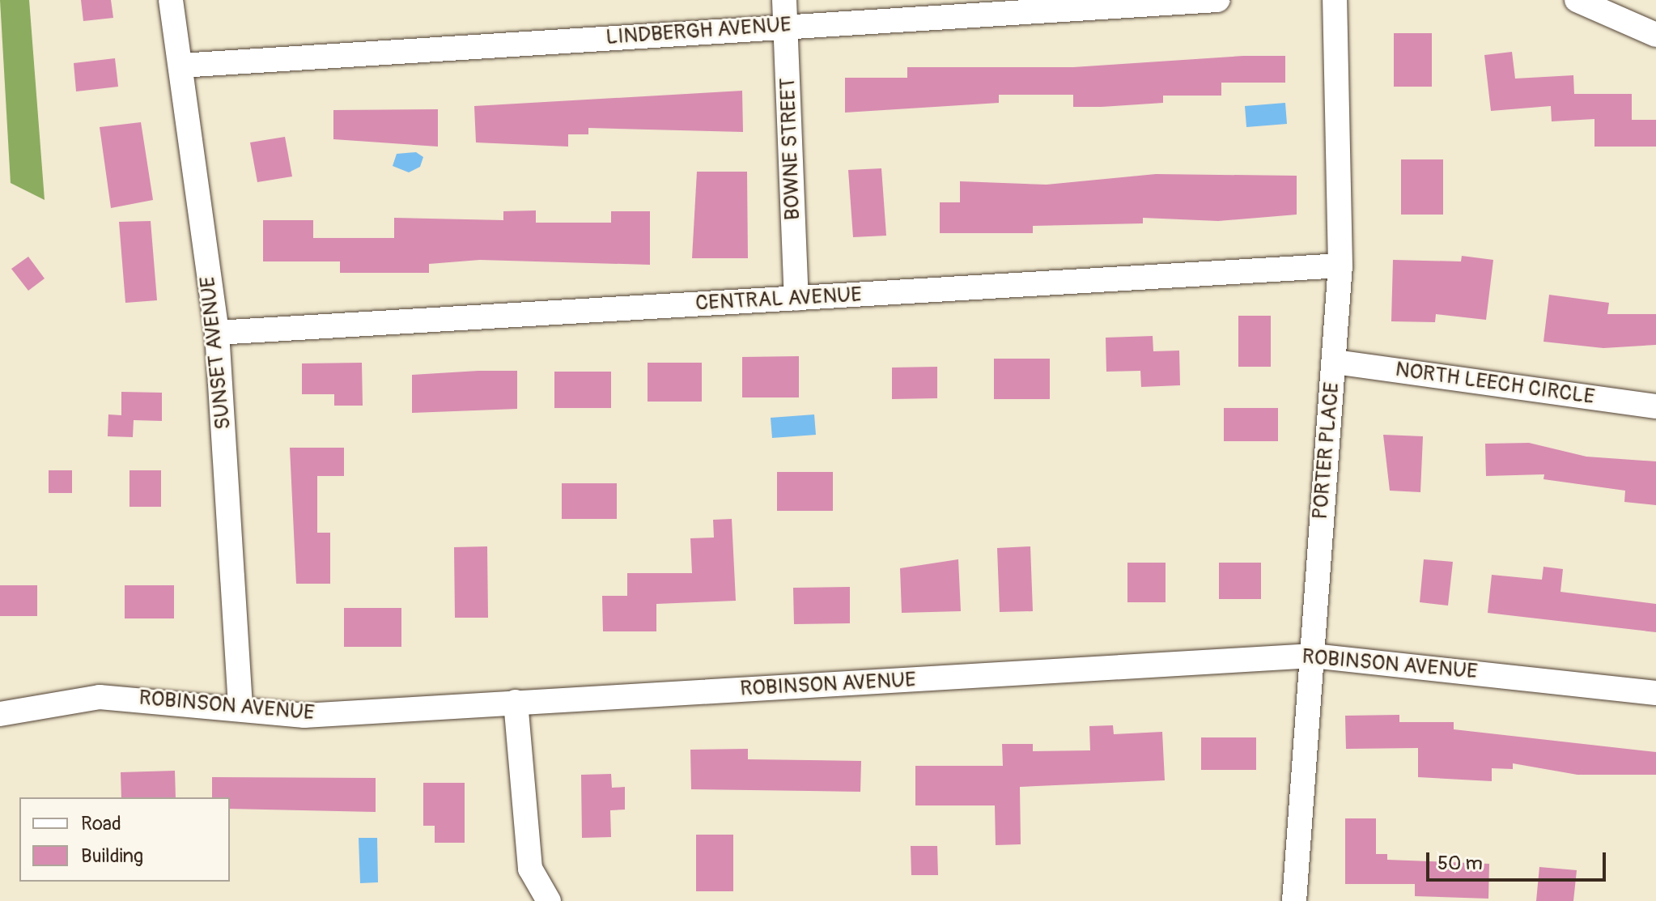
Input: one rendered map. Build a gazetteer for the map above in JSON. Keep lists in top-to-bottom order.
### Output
{
  "streets": {
    "street": [
      "LINDBERGH AVENUE",
      "BOWNE STREET",
      "CENTRAL AVENUE",
      "SUNSET AVENUE",
      "NORTH LEECH CIRCLE",
      "PORTER PLACE",
      "ROBINSON AVENUE"
    ]
  },
  "crossings": [
    ["LINDBERGH AVENUE", "BOWNE STREET"],
    ["LINDBERGH AVENUE", "SUNSET AVENUE"],
    ["BOWNE STREET", "CENTRAL AVENUE"],
    ["CENTRAL AVENUE", "SUNSET AVENUE"],
    ["CENTRAL AVENUE", "PORTER PLACE"],
    ["SUNSET AVENUE", "ROBINSON AVENUE"],
    ["NORTH LEECH CIRCLE", "PORTER PLACE"],
    ["PORTER PLACE", "ROBINSON AVENUE"]
  ],
  "legend": ["Road", "Building"],
  "scale_bar": "50 m"
}
